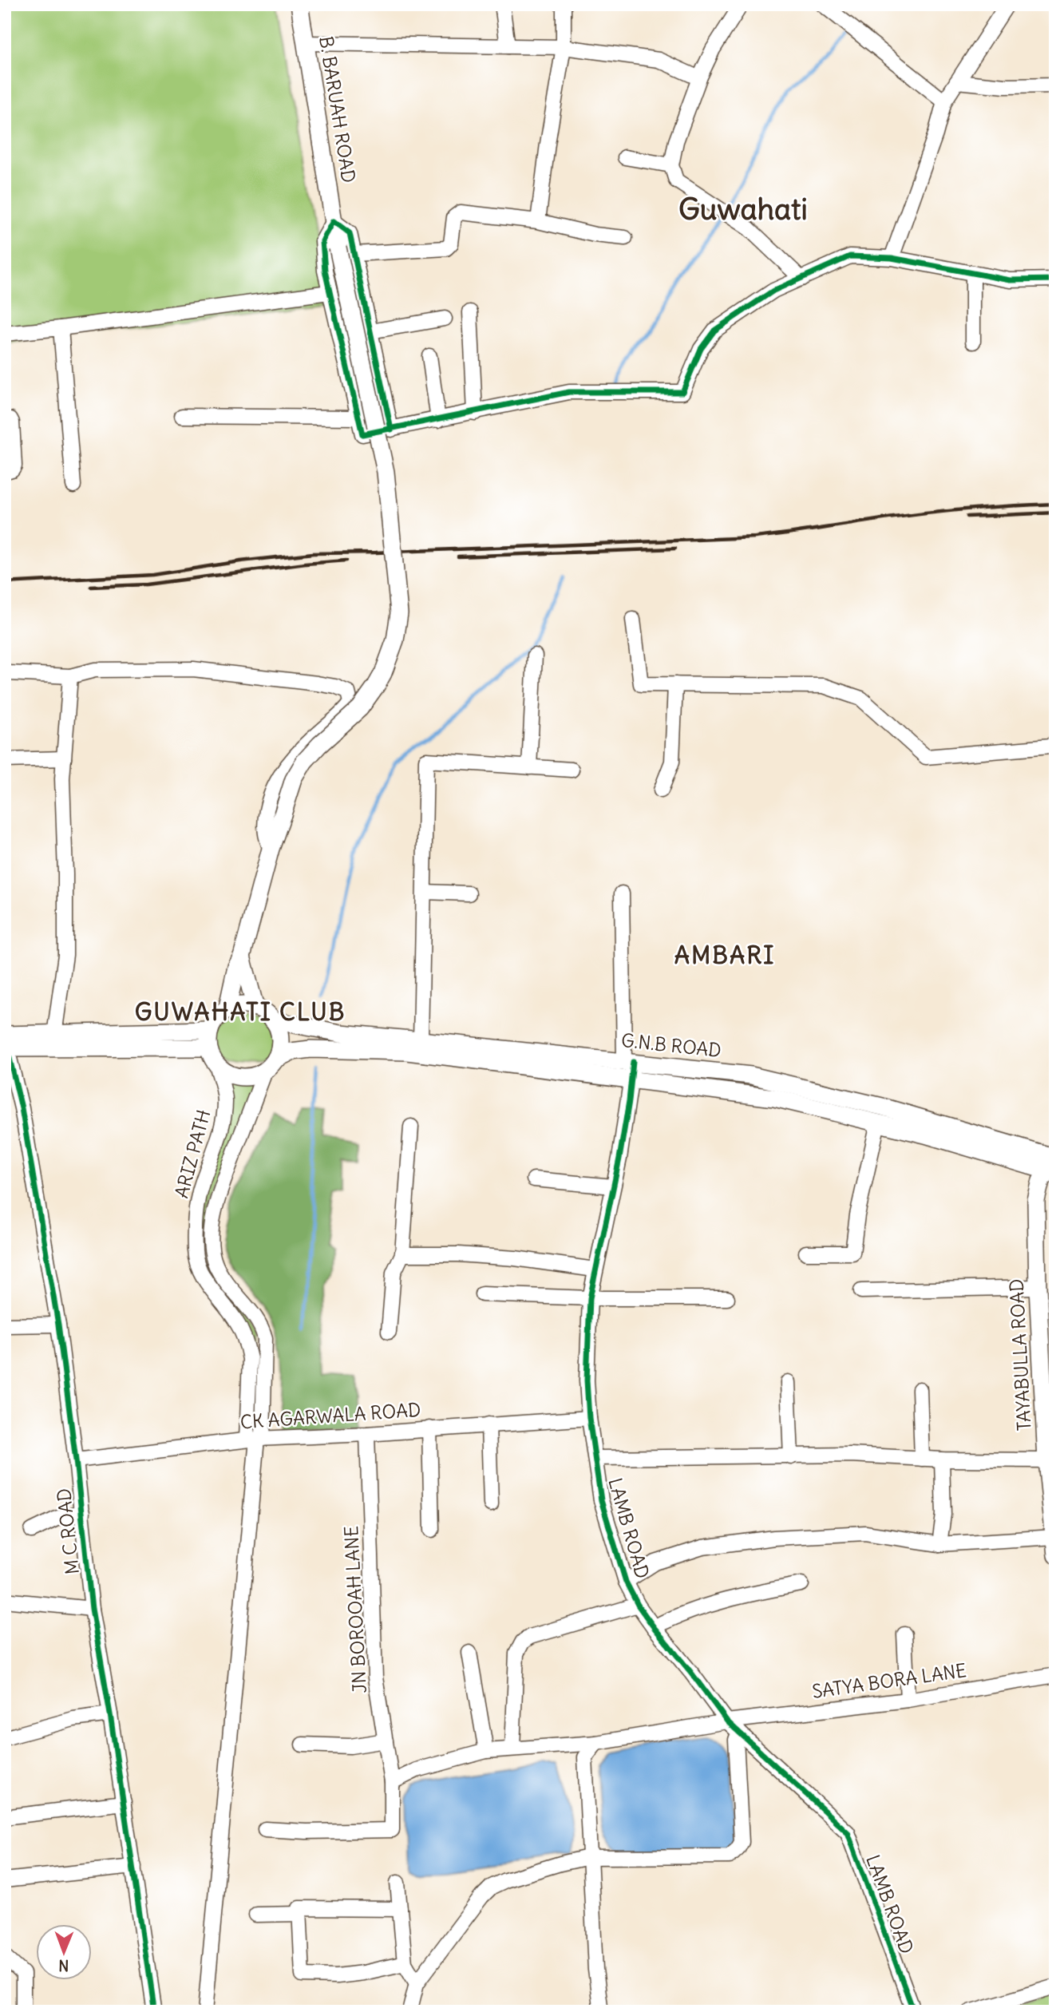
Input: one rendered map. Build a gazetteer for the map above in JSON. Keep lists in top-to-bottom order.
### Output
{
  "streets": {
    "main road": ["B. BARUAH ROAD", "G.N.B ROAD", "TAYABULLA ROAD"],
    "street": [
      "ARIZ PATH",
      "CK AGARWALA ROAD",
      "LAMB ROAD",
      "M C ROAD",
      "JN BOROOAH LANE",
      "SATYA BORA LANE"
    ]
  },
  "crossings": [
    ["G.N.B ROAD", "ARIZ PATH"],
    ["G.N.B ROAD", "TAYABULLA ROAD"],
    ["G.N.B ROAD", "LAMB ROAD"],
    ["ARIZ PATH", "CK AGARWALA ROAD"],
    ["CK AGARWALA ROAD", "LAMB ROAD"],
    ["CK AGARWALA ROAD", "M C ROAD"],
    ["CK AGARWALA ROAD", "JN BOROOAH LANE"],
    ["LAMB ROAD", "SATYA BORA LANE"],
    ["JN BOROOAH LANE", "SATYA BORA LANE"]
  ],
  "districts": ["Guwahati", "AMBARI", "GUWAHATI CLUB"],
  "north": "bottom"
}
